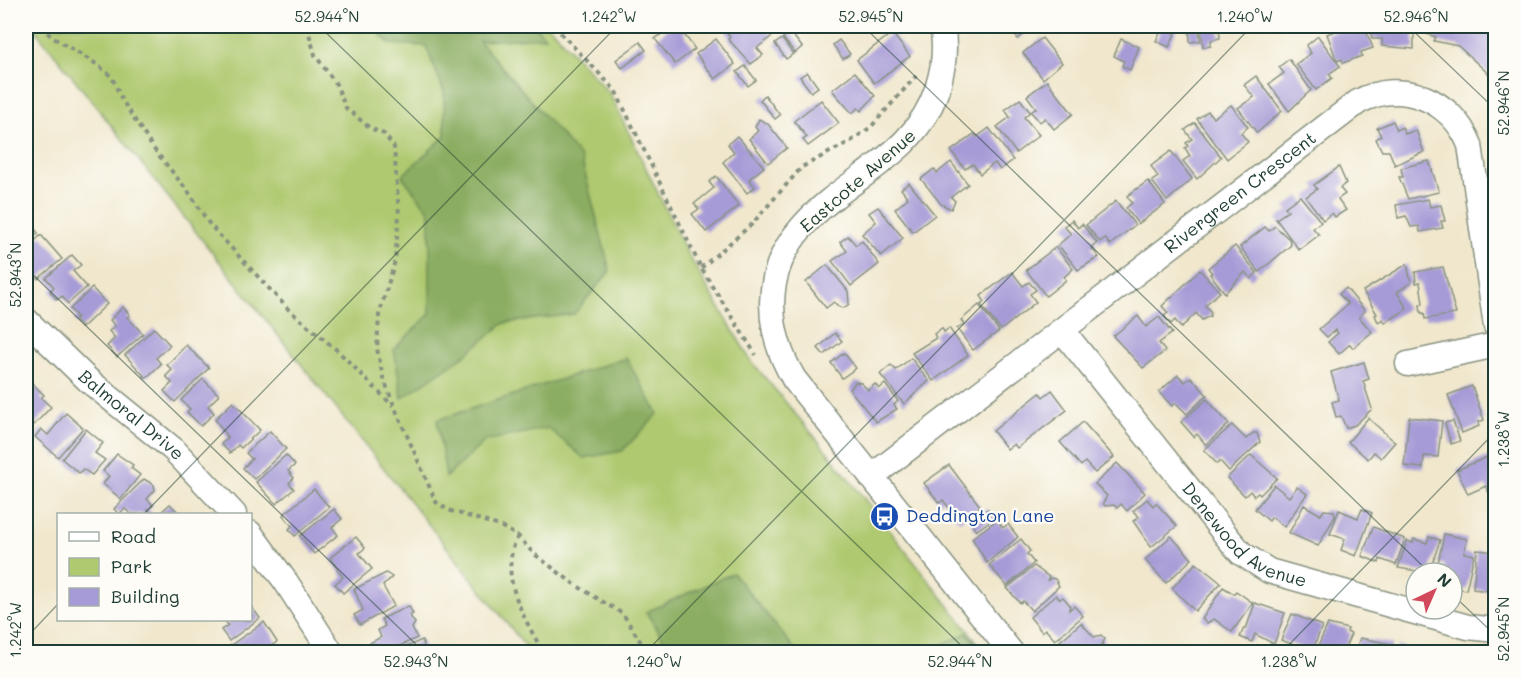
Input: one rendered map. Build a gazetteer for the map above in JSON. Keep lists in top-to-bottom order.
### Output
{
  "streets": {
    "street": [
      "Eastcote Avenue",
      "Rivergreen Crescent",
      "Balmoral Drive",
      "Denewood Avenue"
    ]
  },
  "crossings": [
    ["Eastcote Avenue", "Rivergreen Crescent"],
    ["Rivergreen Crescent", "Denewood Avenue"]
  ],
  "places": {
    "bus stop": ["Deddington Lane"]
  },
  "legend": ["Road", "Park", "Building"],
  "north": "top right",
  "coordinates": [
    "52.944°N",
    "1.242°W",
    "52.945°N",
    "1.240°W",
    "52.946°N",
    "52.943°N",
    "1.238°W"
  ]
}
